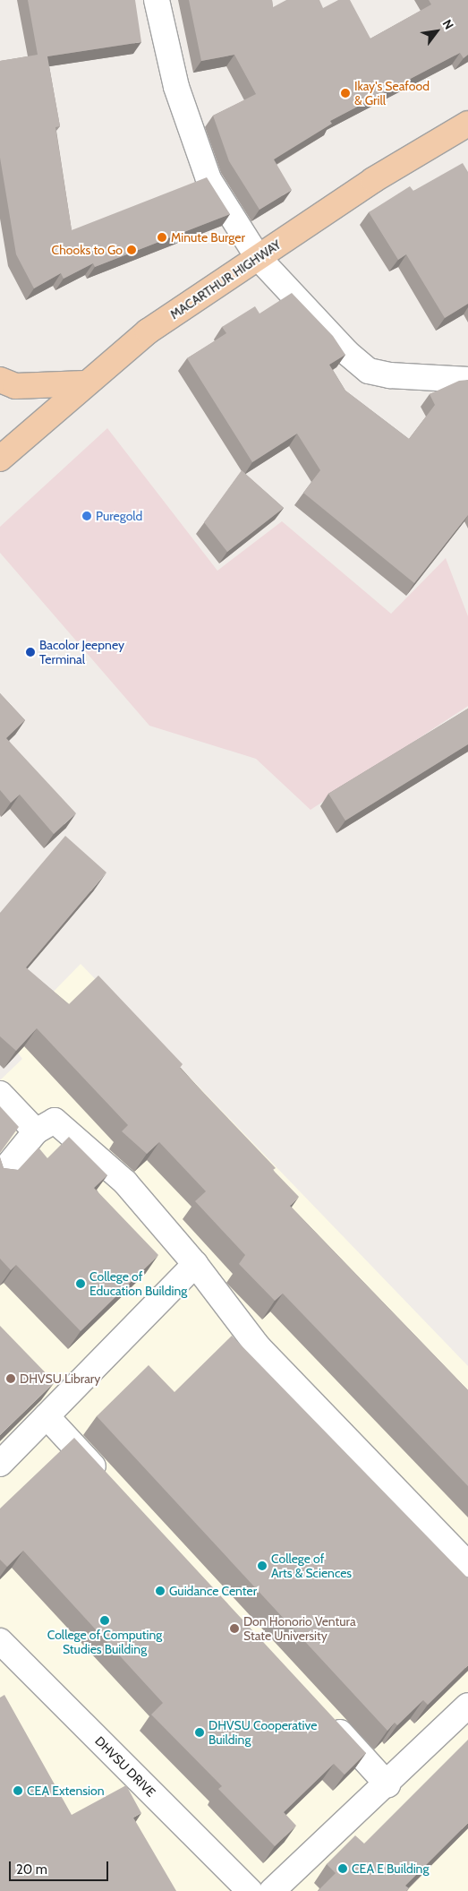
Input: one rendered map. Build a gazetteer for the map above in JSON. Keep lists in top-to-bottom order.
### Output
{
  "streets": {
    "main road": ["MACARTHUR HIGHWAY"],
    "street": ["DHVSU DRIVE"]
  },
  "places": [
    "Ikay's Seafood & Grill",
    "Minute Burger",
    "Chooks to Go",
    "Puregold",
    "Bacolor Jeepney Terminal",
    "College of Education Building",
    "DHVSU Library",
    "College of Arts & Sciences",
    "Guidance Center",
    "College of Computing Studies Building",
    "Don Honorio Ventura State University",
    "DHVSU Cooperative Building",
    "CEA Extension",
    "CEA E Building"
  ],
  "scale_bar": "20 m",
  "north": "top right"
}
